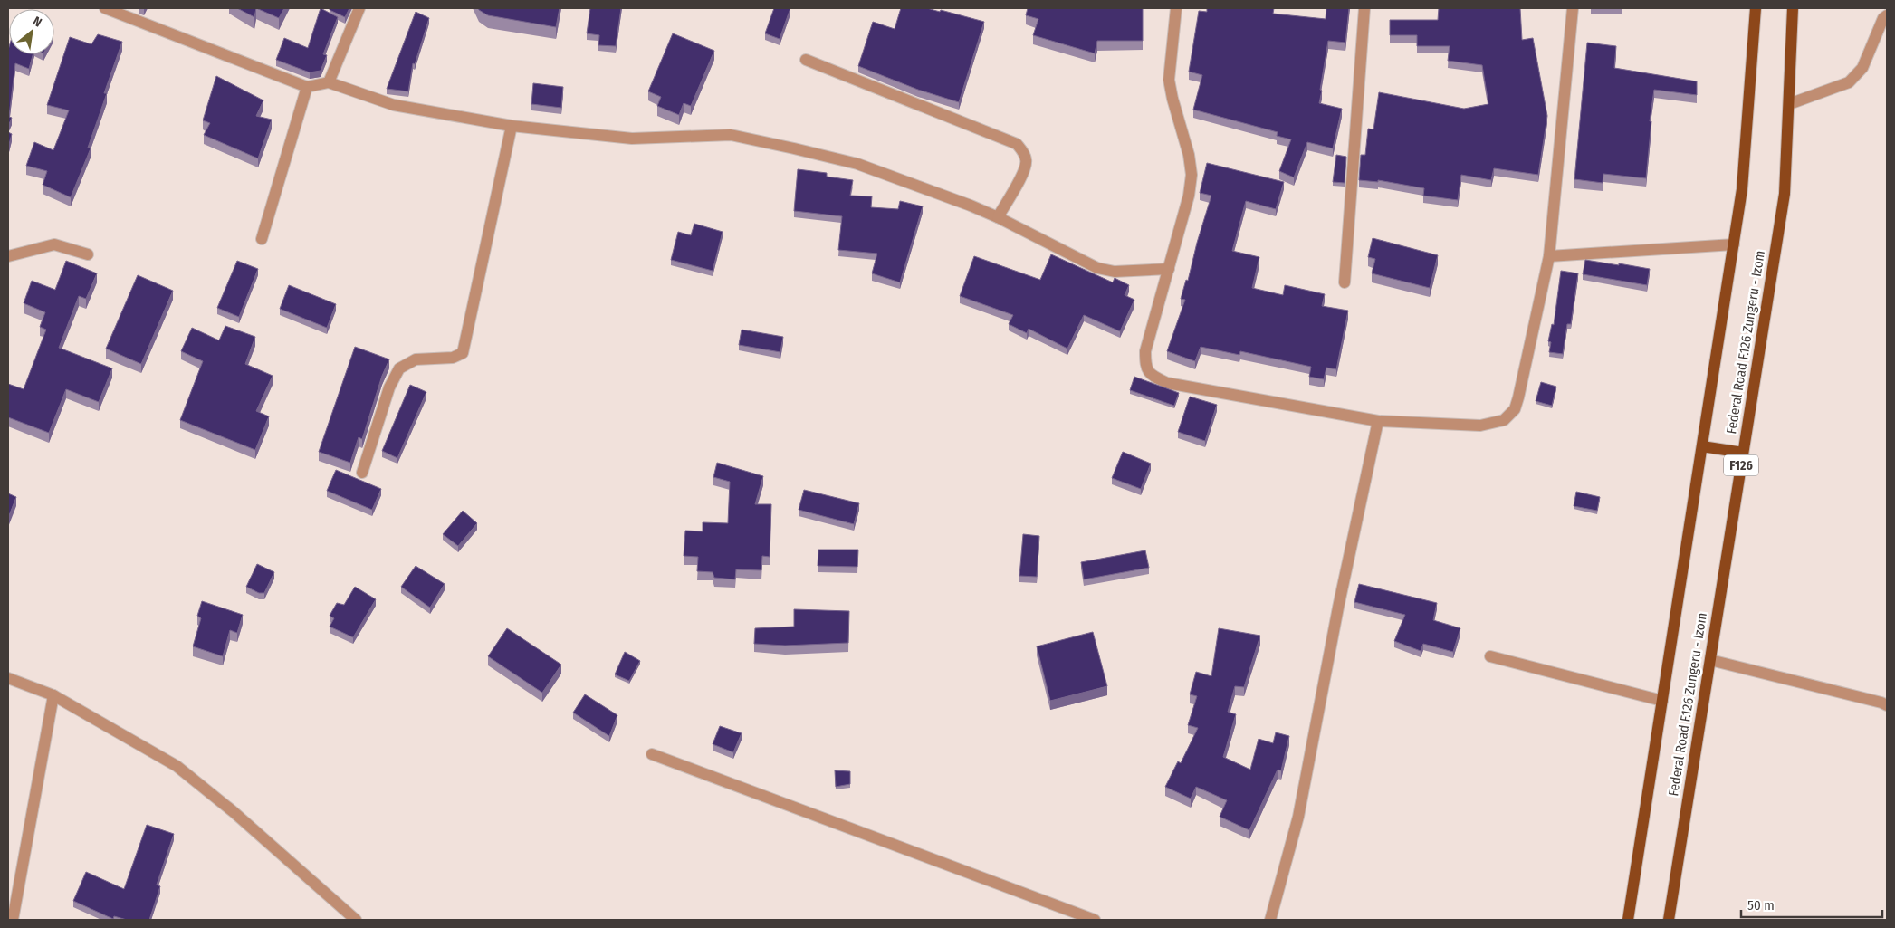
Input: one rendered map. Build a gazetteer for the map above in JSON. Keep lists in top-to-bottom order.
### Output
{
  "streets": {
    "main road": ["Federal Road F.126 Zungeru - Izom", "F126"]
  },
  "scale_bar": "50 m",
  "north": "top right"
}
